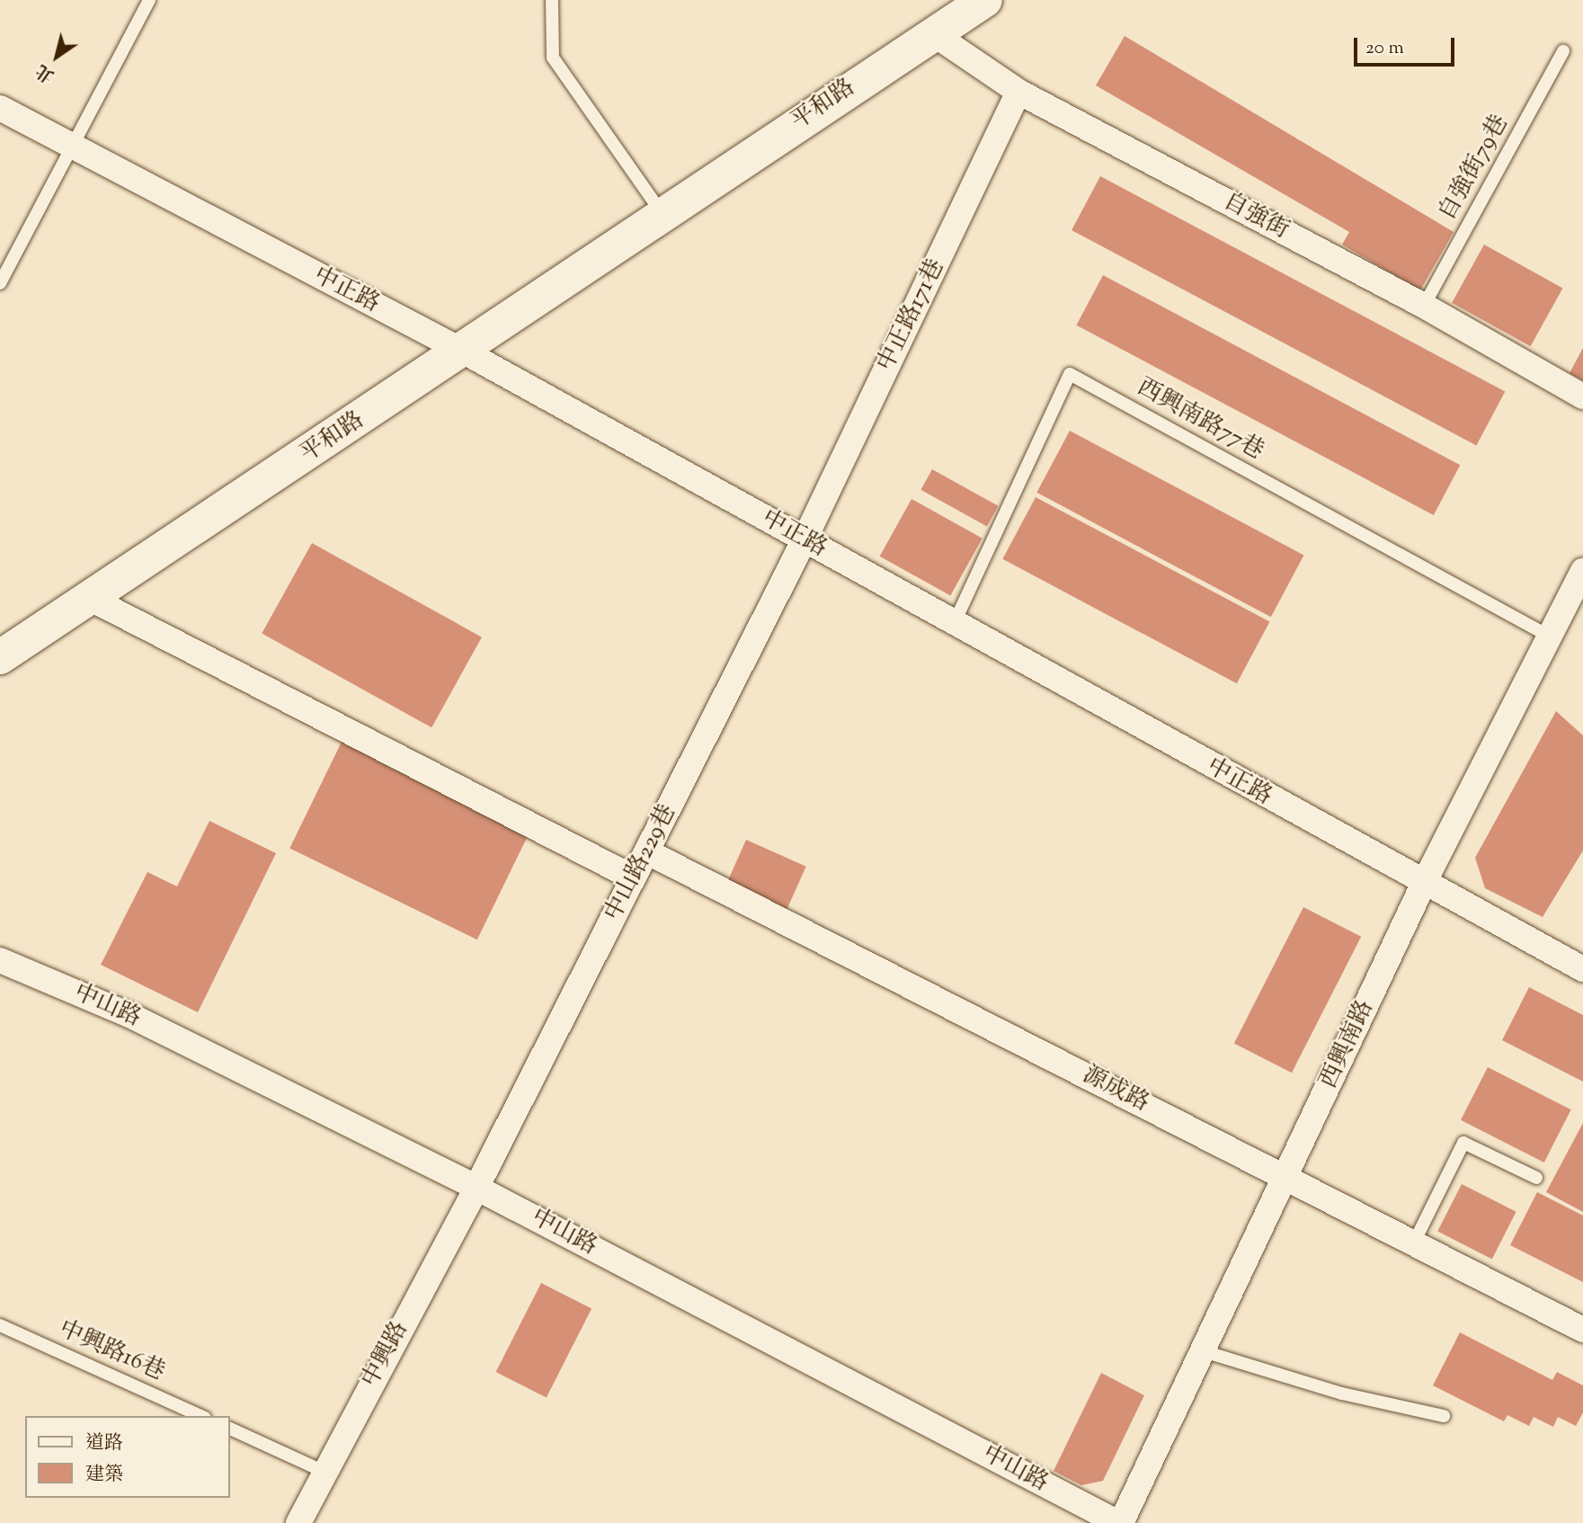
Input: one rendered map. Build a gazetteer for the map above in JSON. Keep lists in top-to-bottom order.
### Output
{
  "streets": {
    "main road": ["平和路"],
    "street": [
      "自強街",
      "中正路",
      "中正路171巷",
      "中山路229巷",
      "中山路",
      "西興南路",
      "源成路",
      "中興路"
    ],
    "lane": ["自強街79巷", "西興南路77巷", "中興路16巷"]
  },
  "crossings": [
    ["平和路", "自強街"],
    ["平和路", "中正路"],
    ["自強街79巷", "自強街"],
    ["自強街", "中正路171巷"],
    ["中正路", "中正路171巷"],
    ["中正路", "西興南路77巷"],
    ["中正路", "中山路229巷"],
    ["中正路", "西興南路"],
    ["中正路171巷", "中山路229巷"],
    ["西興南路77巷", "西興南路"],
    ["中山路229巷", "中山路"],
    ["中山路229巷", "源成路"],
    ["中山路229巷", "中興路"],
    ["中山路", "西興南路"],
    ["中山路", "中興路"],
    ["西興南路", "源成路"]
  ],
  "legend": ["道路", "建築"],
  "scale_bar": "20 m",
  "north": "bottom left"
}
